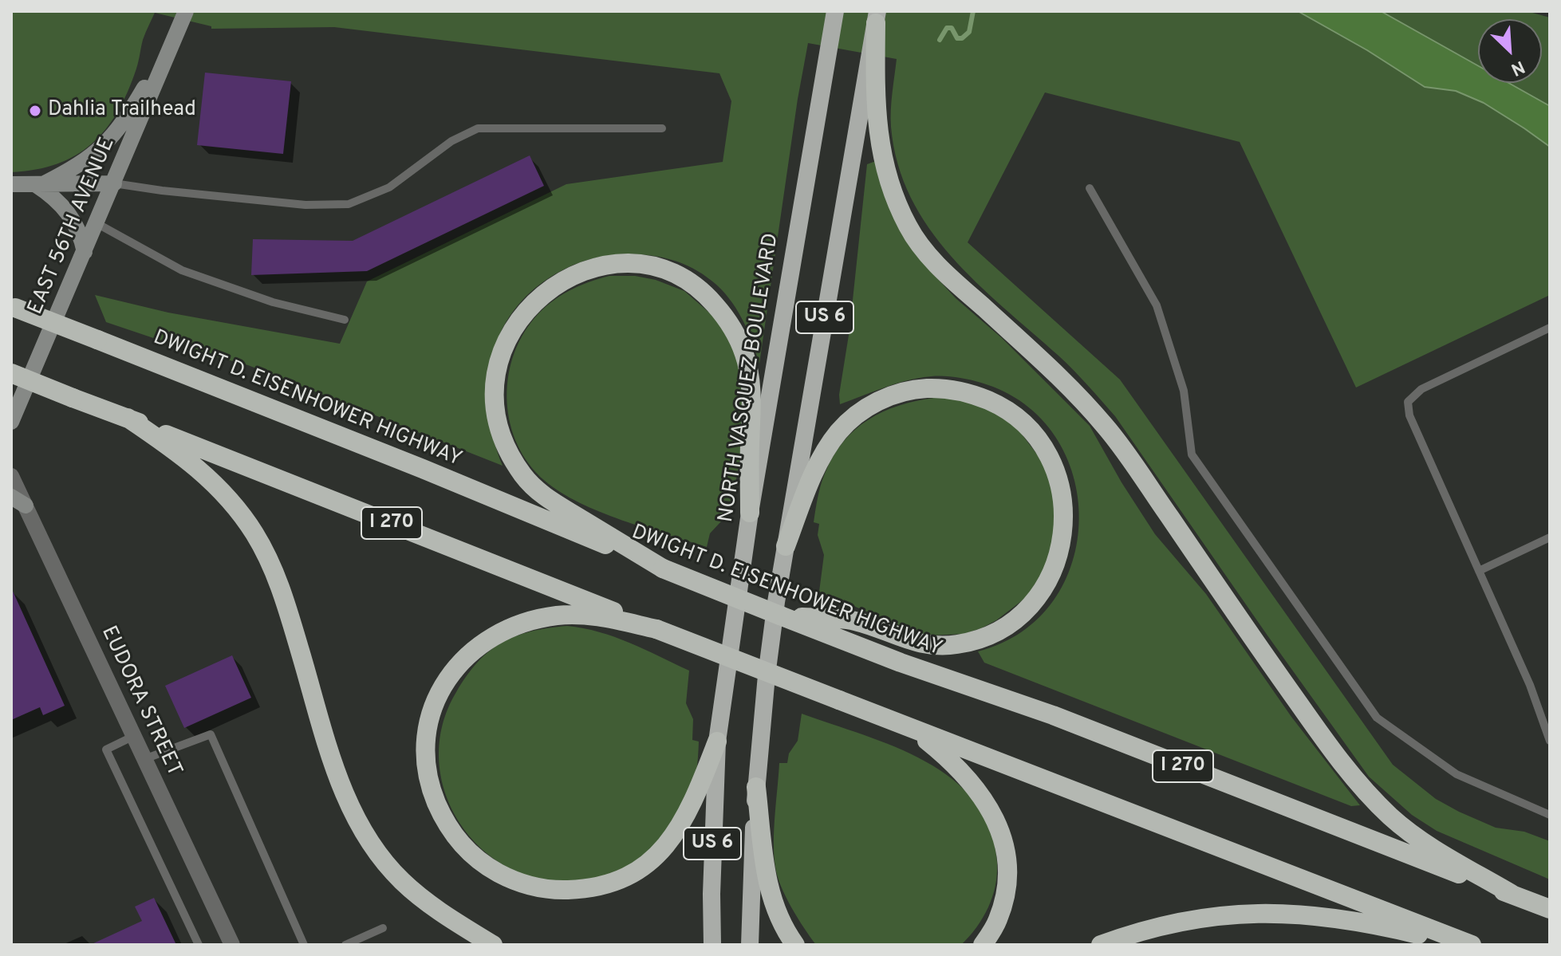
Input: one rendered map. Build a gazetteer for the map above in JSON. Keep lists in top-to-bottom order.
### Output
{
  "streets": {
    "highway": [
      "US 6",
      "NORTH VASQUEZ BOULEVARD",
      "DWIGHT D. EISENHOWER HIGHWAY",
      "I 270"
    ],
    "main road": ["EAST 56TH AVENUE"],
    "street": ["EUDORA STREET"]
  },
  "places": ["Dahlia Trailhead"],
  "north": "bottom right"
}
